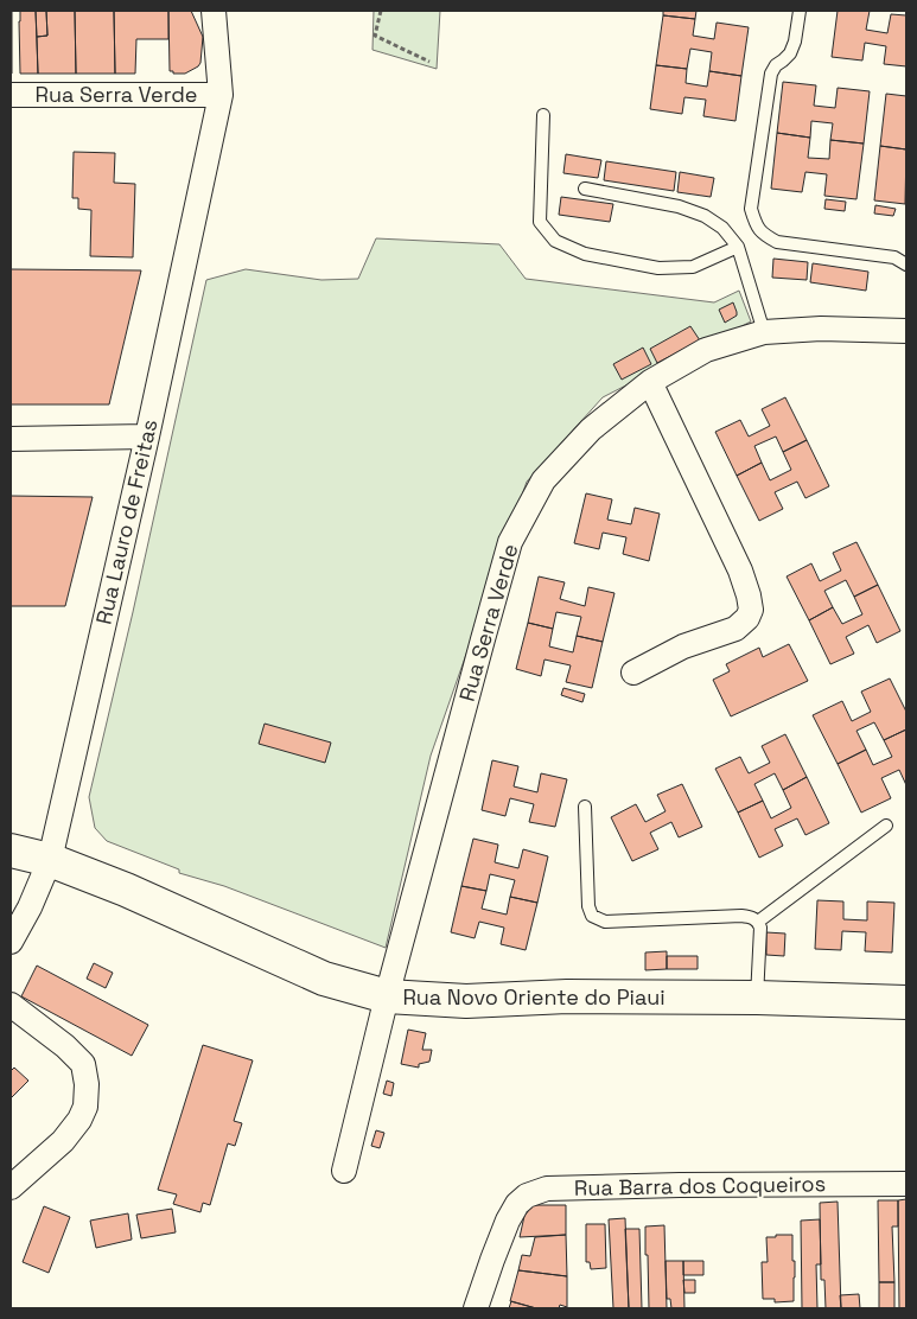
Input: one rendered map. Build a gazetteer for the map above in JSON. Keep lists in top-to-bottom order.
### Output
{
  "streets": {
    "street": [
      "Rua Serra Verde",
      "Rua Lauro de Freitas",
      "Rua Novo Oriente do Piaui",
      "Rua Barra dos Coqueiros"
    ]
  },
  "crossings": [
    ["Rua Serra Verde", "Rua Lauro de Freitas"],
    ["Rua Serra Verde", "Rua Novo Oriente do Piaui"],
    ["Rua Lauro de Freitas", "Rua Novo Oriente do Piaui"]
  ]
}
